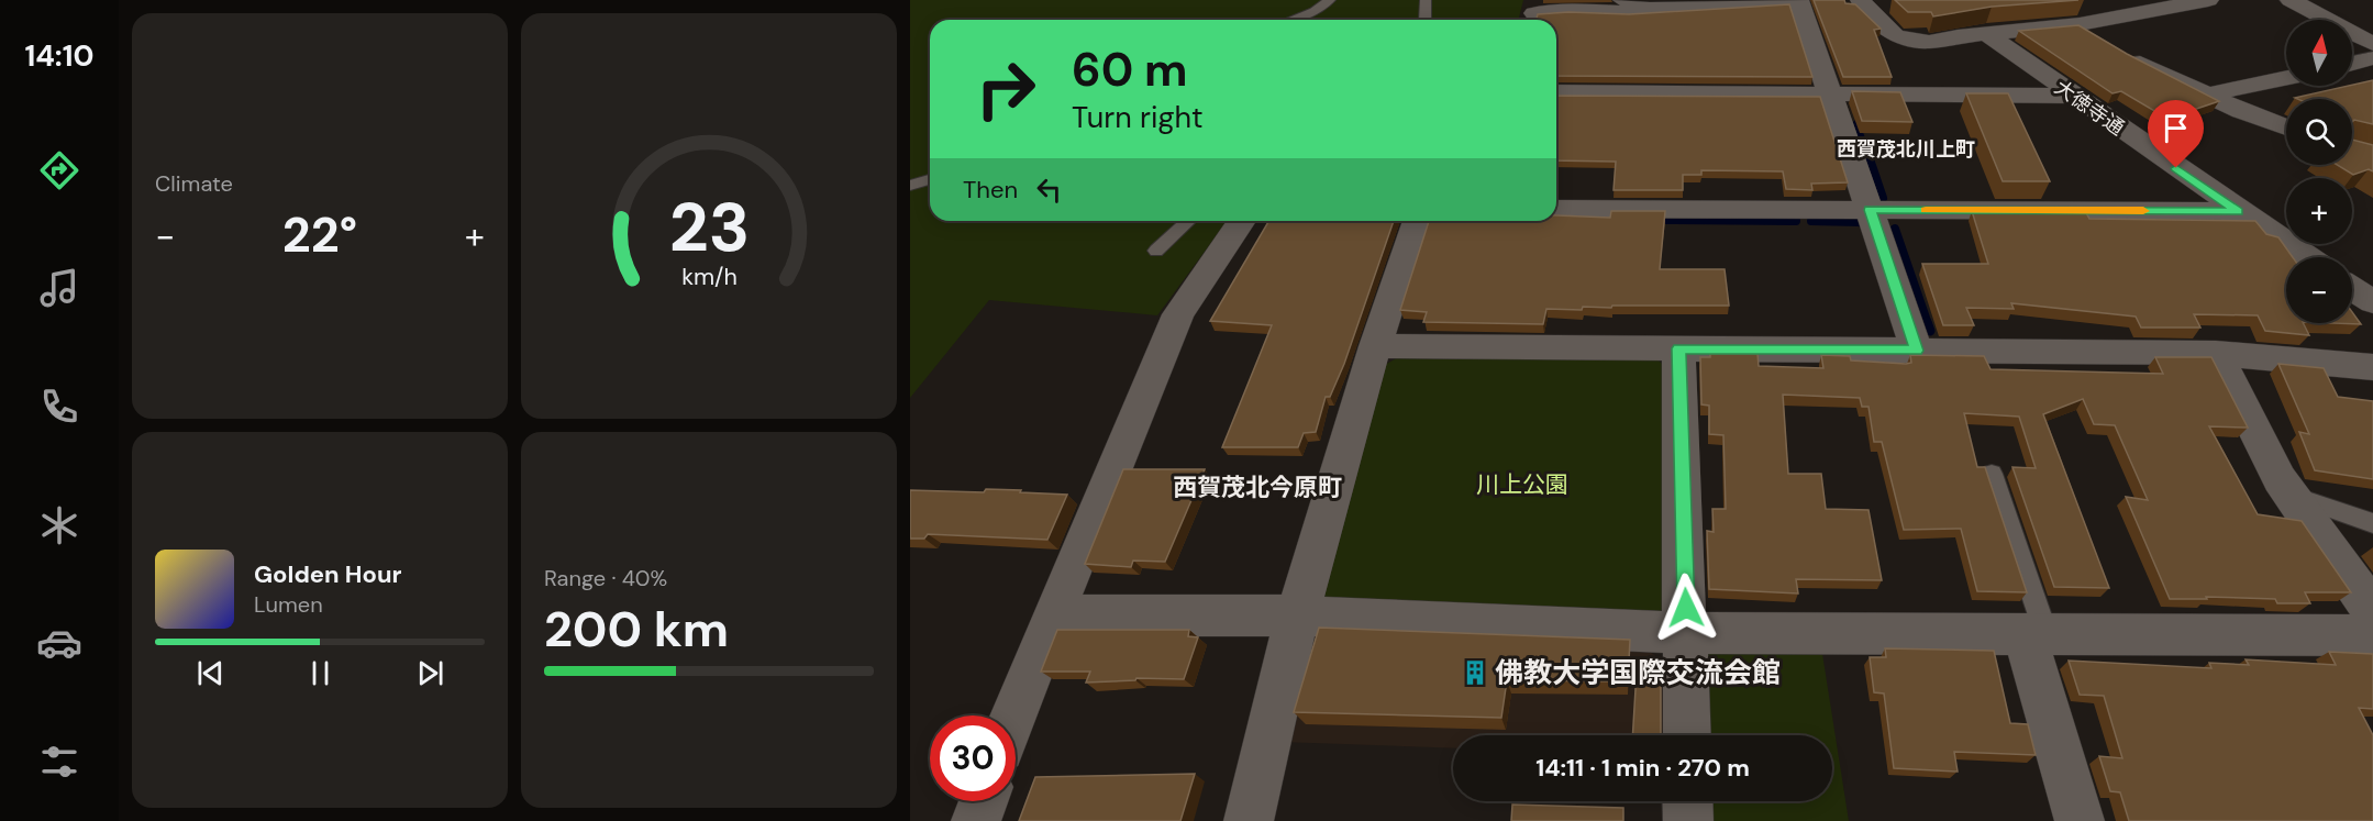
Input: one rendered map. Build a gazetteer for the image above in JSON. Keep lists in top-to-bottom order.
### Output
{
  "streets": {
    "street": ["大徳寺通"]
  },
  "districts": ["西賀茂北川上町", "西賀茂北今原町"],
  "parks": ["川上公園"],
  "places": {
    "building": ["佛教大学国際交流会館"]
  },
  "north": "top",
  "page": {
    "tabs": "14:10",
    "tile": [
      "Climate",
      ["Range · 40%", "200 km"]
    ],
    "map_buttons": ["+", "−"],
    "turn": ["60 m", "Turn right"],
    "then": "Then",
    "heat": ["−", "22°", "+"],
    "song": ["Golden Hour", "Lumen"],
    "limit": "30",
    "trip": "14:11 · 1 min · 270 m",
    "gauge": ["23", "km/h"]
  }
}
